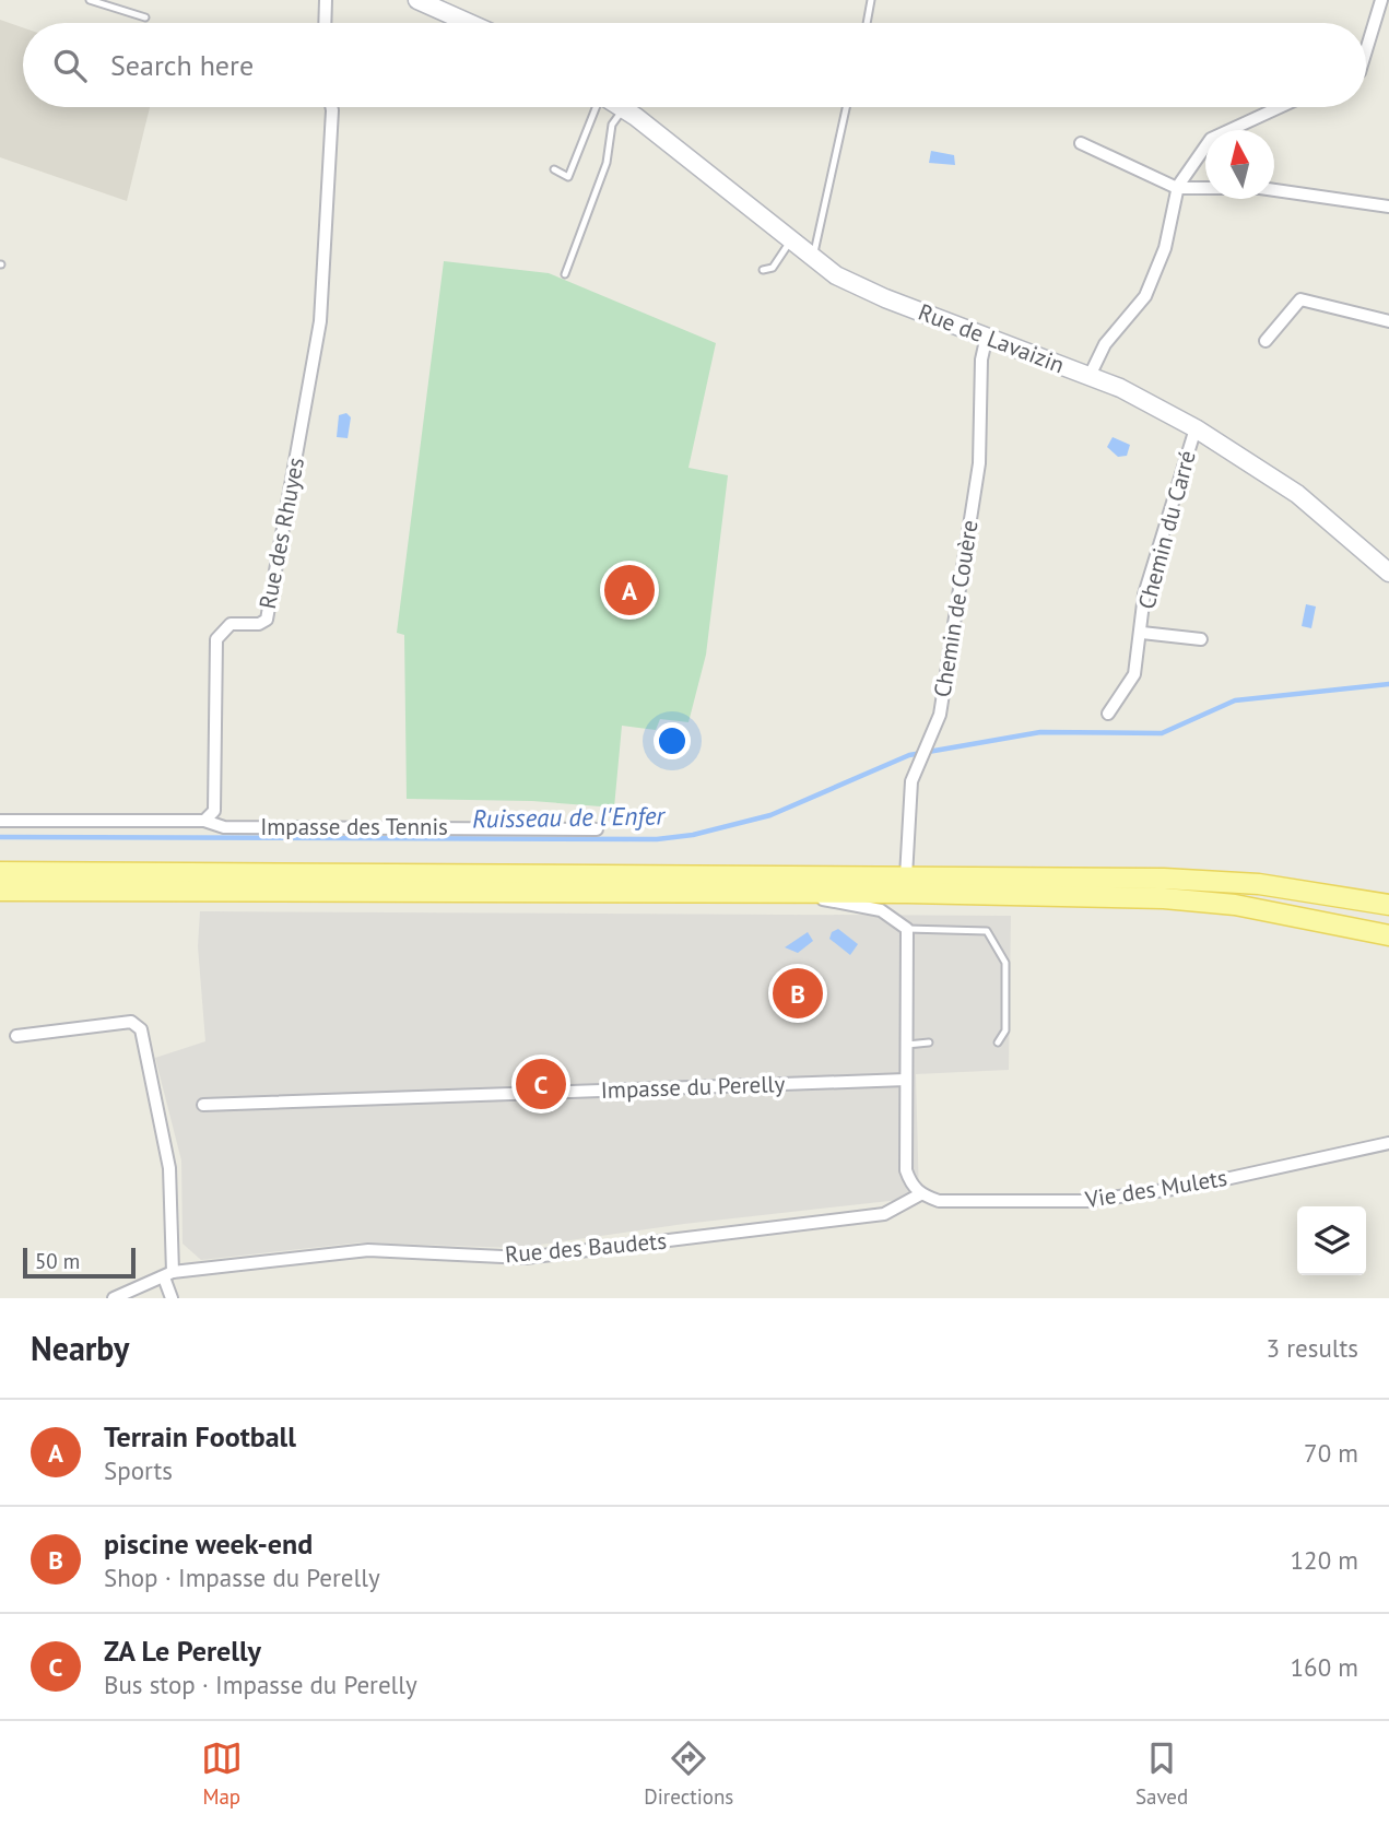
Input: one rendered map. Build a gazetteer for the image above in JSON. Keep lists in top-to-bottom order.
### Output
{
  "streets": {
    "main road": ["Rue de Lavaizin"],
    "street": [
      "Chemin du Carré",
      "Rue des Rhuyes",
      "Chemin de Couère",
      "Impasse des Tennis",
      "Impasse du Perelly",
      "Vie des Mulets",
      "Rue des Baudets"
    ]
  },
  "crossings": [
    ["Rue de Lavaizin", "Chemin du Carré"],
    ["Rue de Lavaizin", "Chemin de Couère"],
    ["Rue des Rhuyes", "Impasse des Tennis"],
    ["Vie des Mulets", "Rue des Baudets"]
  ],
  "water": ["Ruisseau de l'Enfer"],
  "scale_bar": "50 m",
  "north": "top",
  "page": {
    "search": "Search here",
    "pins": ["A", "B", "C"],
    "scale": "50 m",
    "heading": ["Nearby", "3 results"],
    "list": [
      {
        "mark": "A",
        "name": "Terrain Football",
        "note": "Sports",
        "value": "70 m"
      },
      {
        "mark": "B",
        "name": "piscine week-end",
        "note": "Shop · Impasse du Perelly",
        "value": "120 m"
      },
      {
        "mark": "C",
        "name": "ZA Le Perelly",
        "note": "Bus stop · Impasse du Perelly",
        "value": "160 m"
      }
    ],
    "nav": ["Map", "Directions", "Saved"]
  }
}
